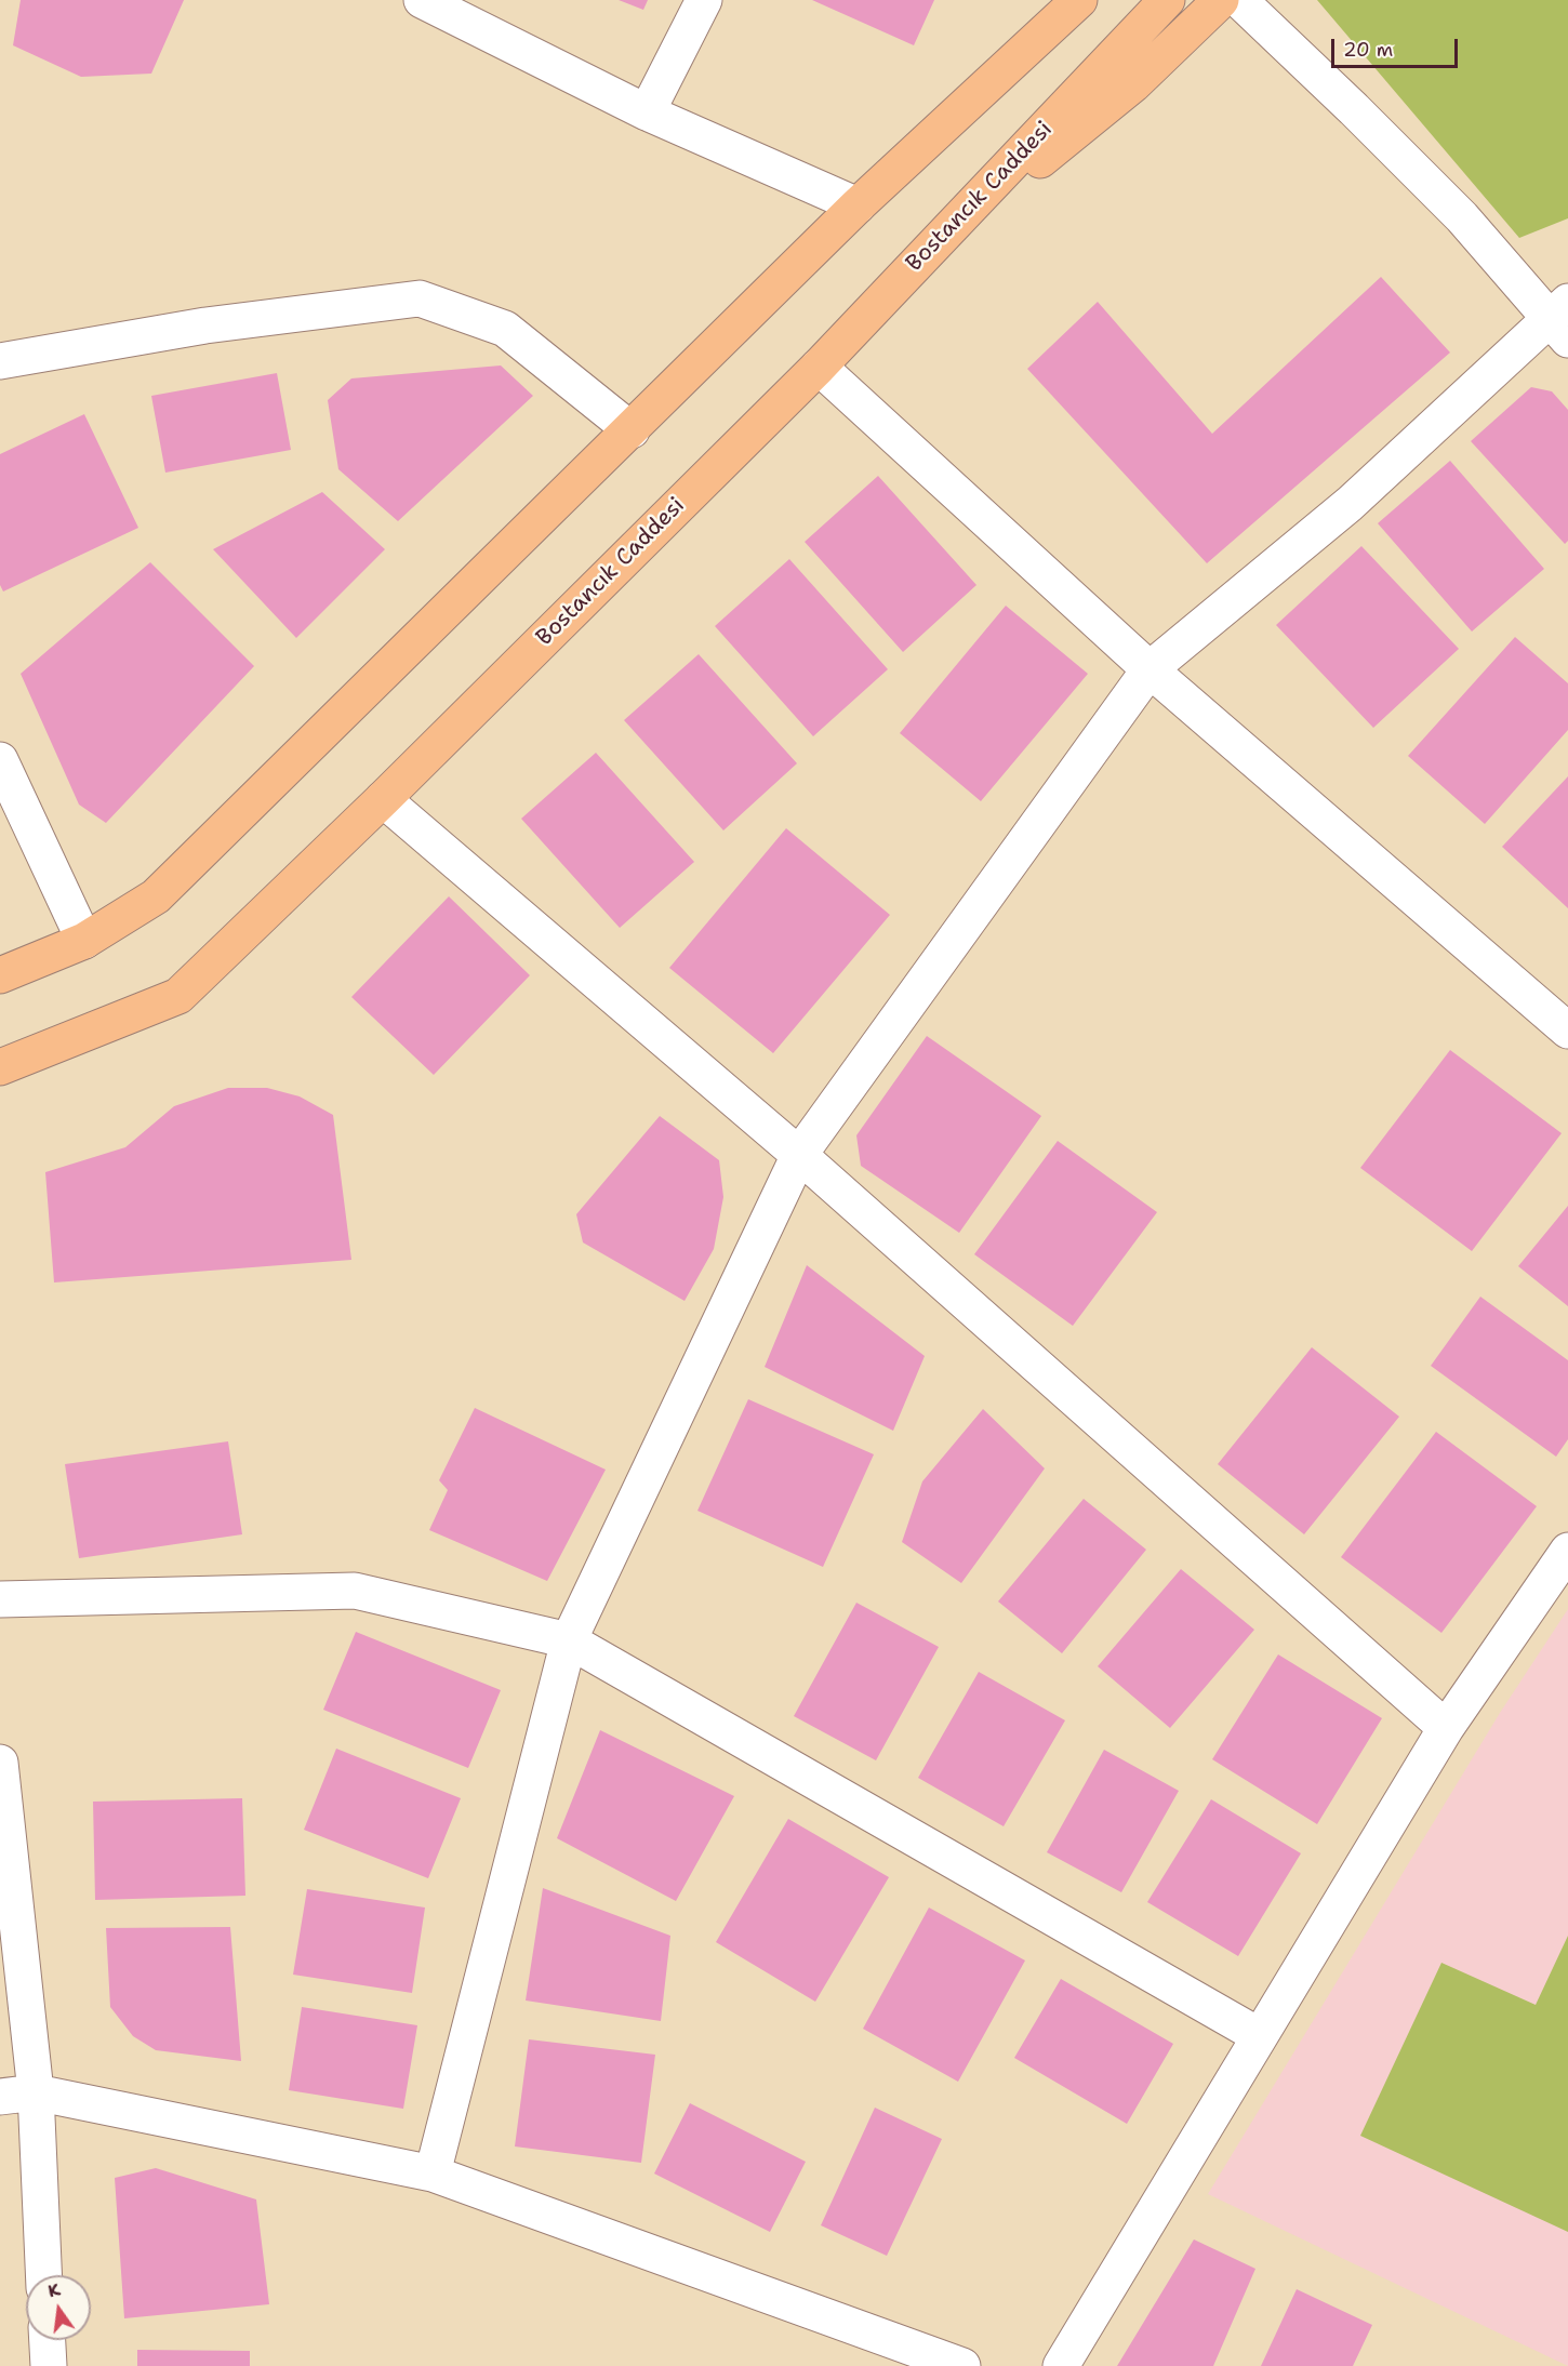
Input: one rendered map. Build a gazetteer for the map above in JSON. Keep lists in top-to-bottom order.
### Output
{
  "streets": {
    "main road": ["Bostancık Caddesi"]
  },
  "scale_bar": "20 m",
  "north": "top"
}
